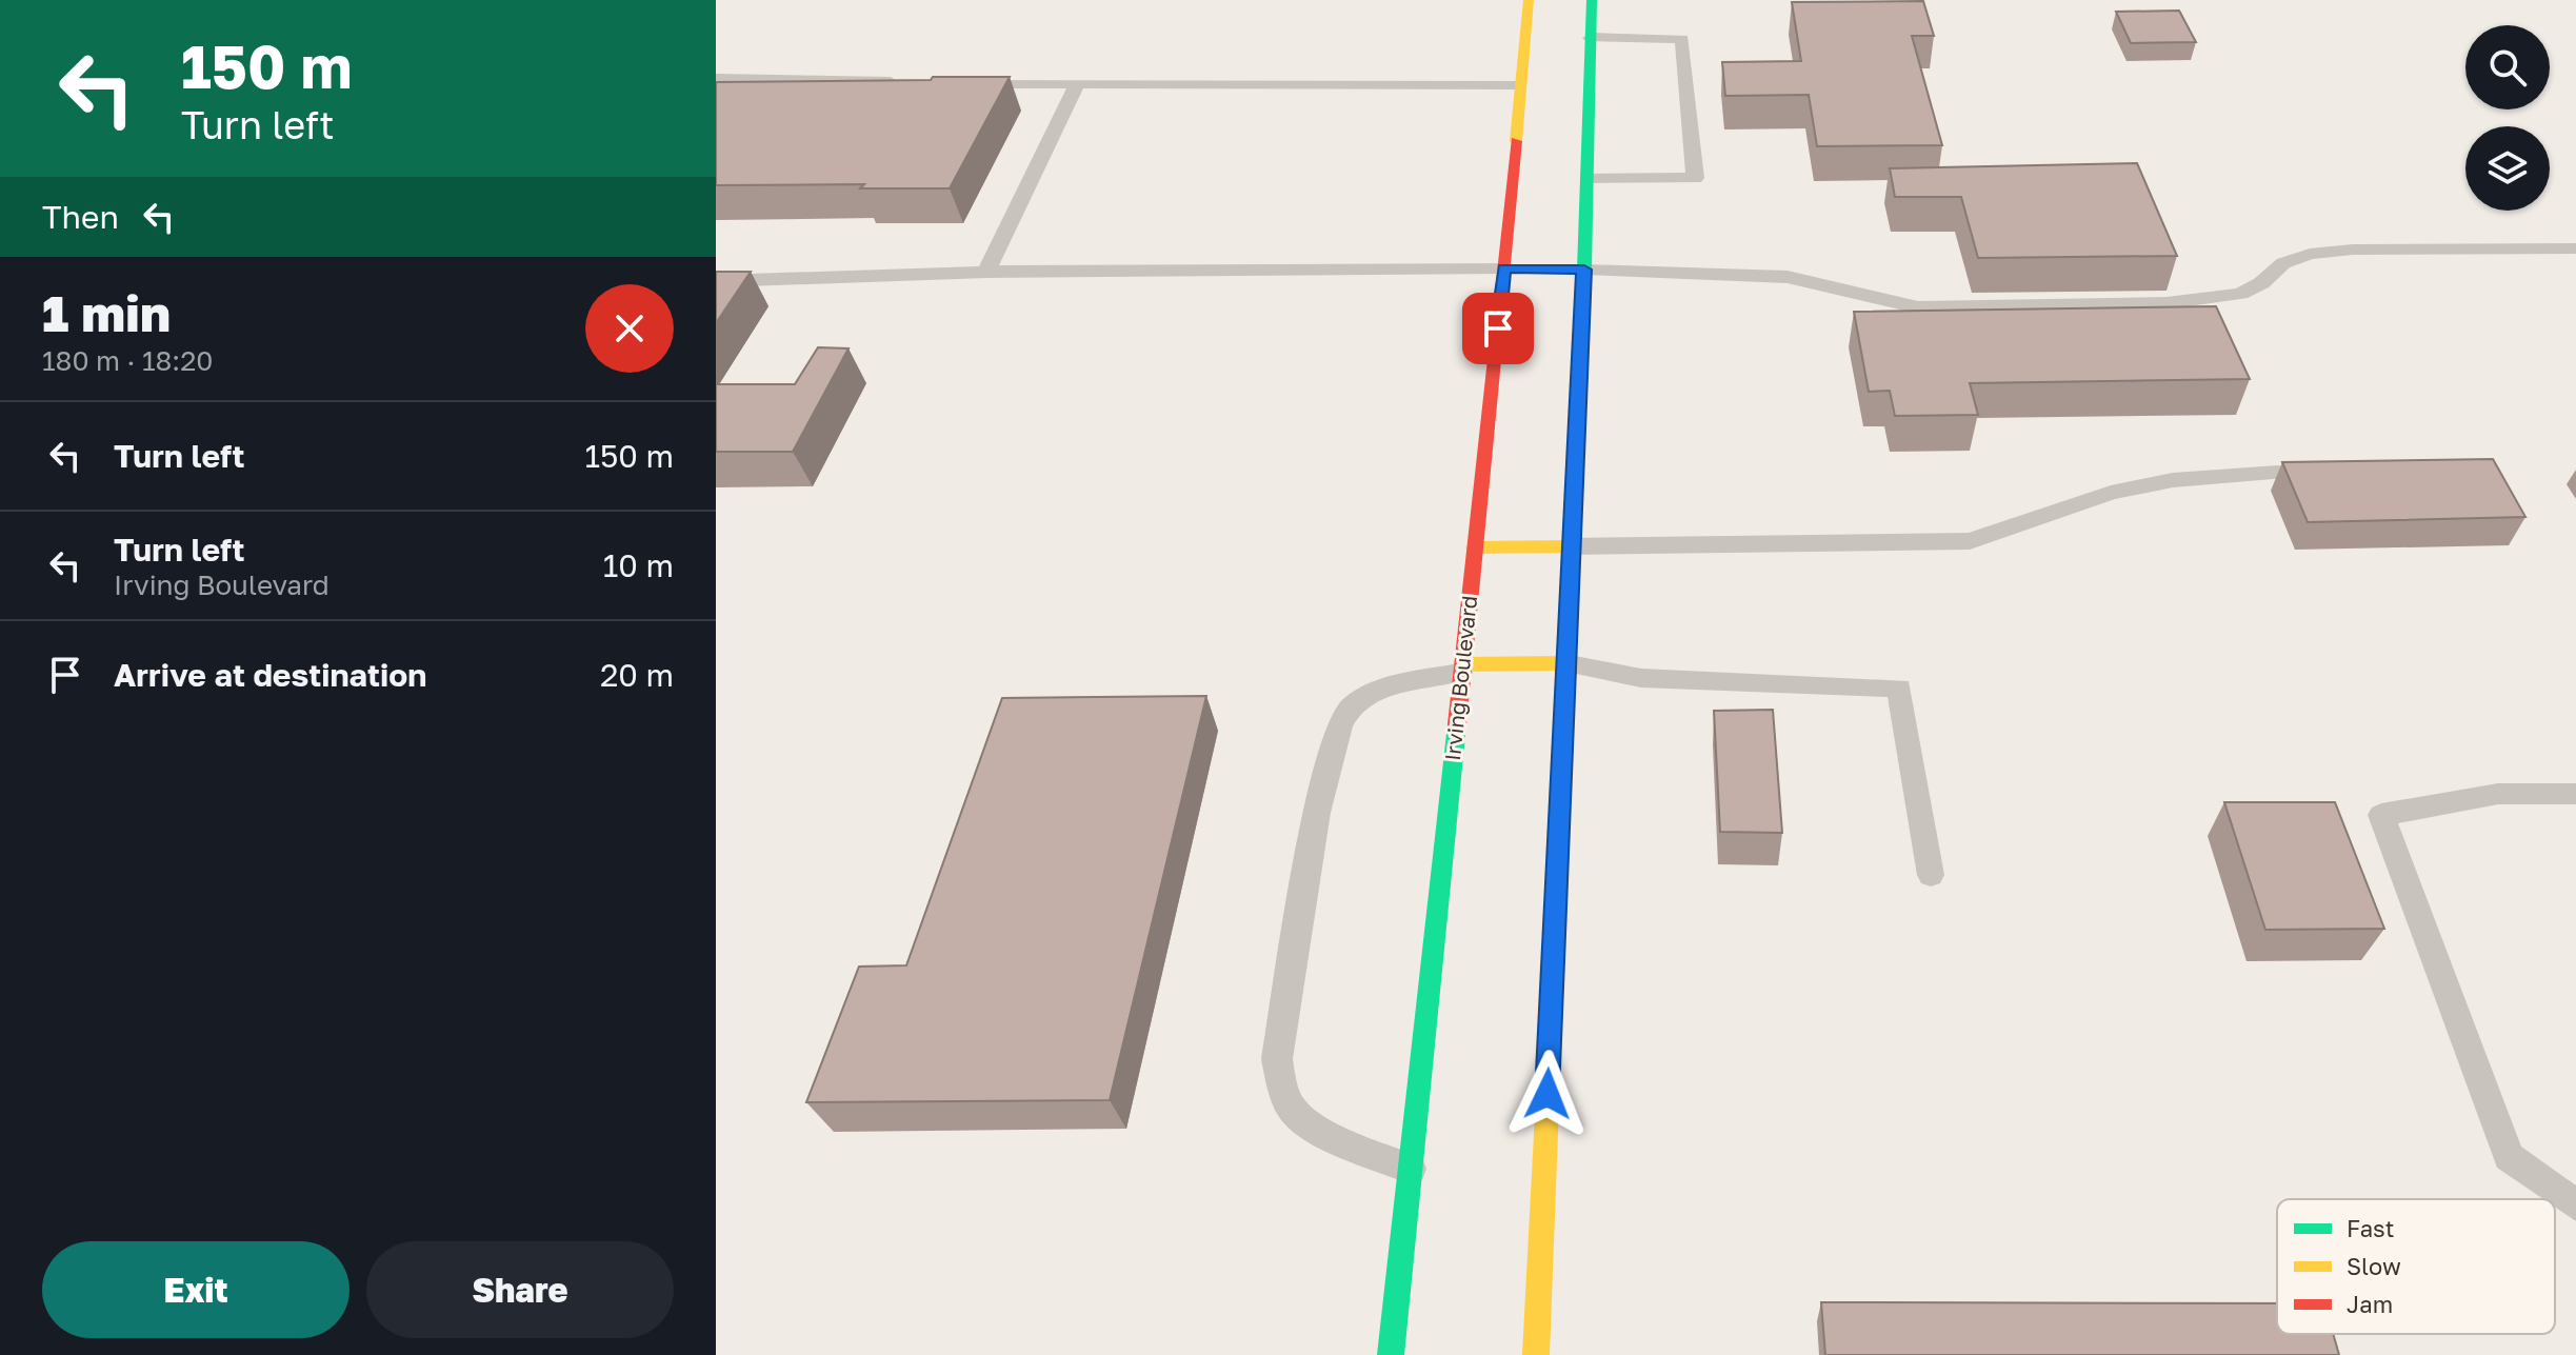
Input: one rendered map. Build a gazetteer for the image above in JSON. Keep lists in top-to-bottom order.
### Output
{
  "streets": {
    "main road": ["Irving Boulevard"]
  },
  "legend": ["Fast", "Slow", "Jam"],
  "page": {
    "turn": ["150 m", "Turn left"],
    "then": "Then",
    "heading": ["1 min", "180 m · 18:20"],
    "list": [
      {
        "name": "Turn left",
        "value": "150 m"
      },
      {
        "name": "Turn left",
        "note": "Irving Boulevard",
        "value": "10 m"
      },
      {
        "name": "Arrive at destination",
        "value": "20 m"
      }
    ],
    "buttons": ["Exit", "Share"]
  }
}
